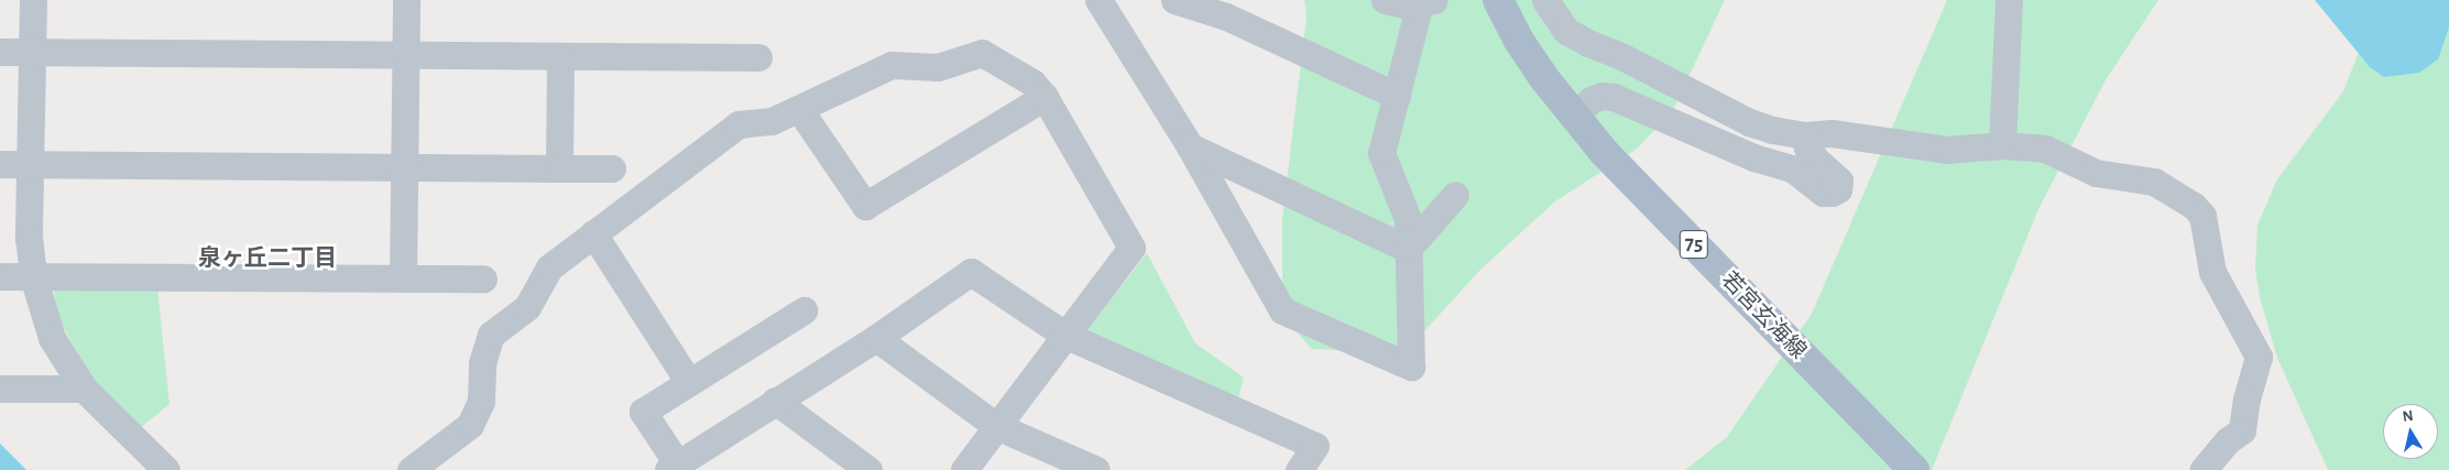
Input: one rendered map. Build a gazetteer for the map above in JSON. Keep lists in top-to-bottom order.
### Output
{
  "streets": {
    "main road": ["75", "若宮玄海線"]
  },
  "districts": ["泉ヶ丘二丁目"],
  "north": "top"
}
